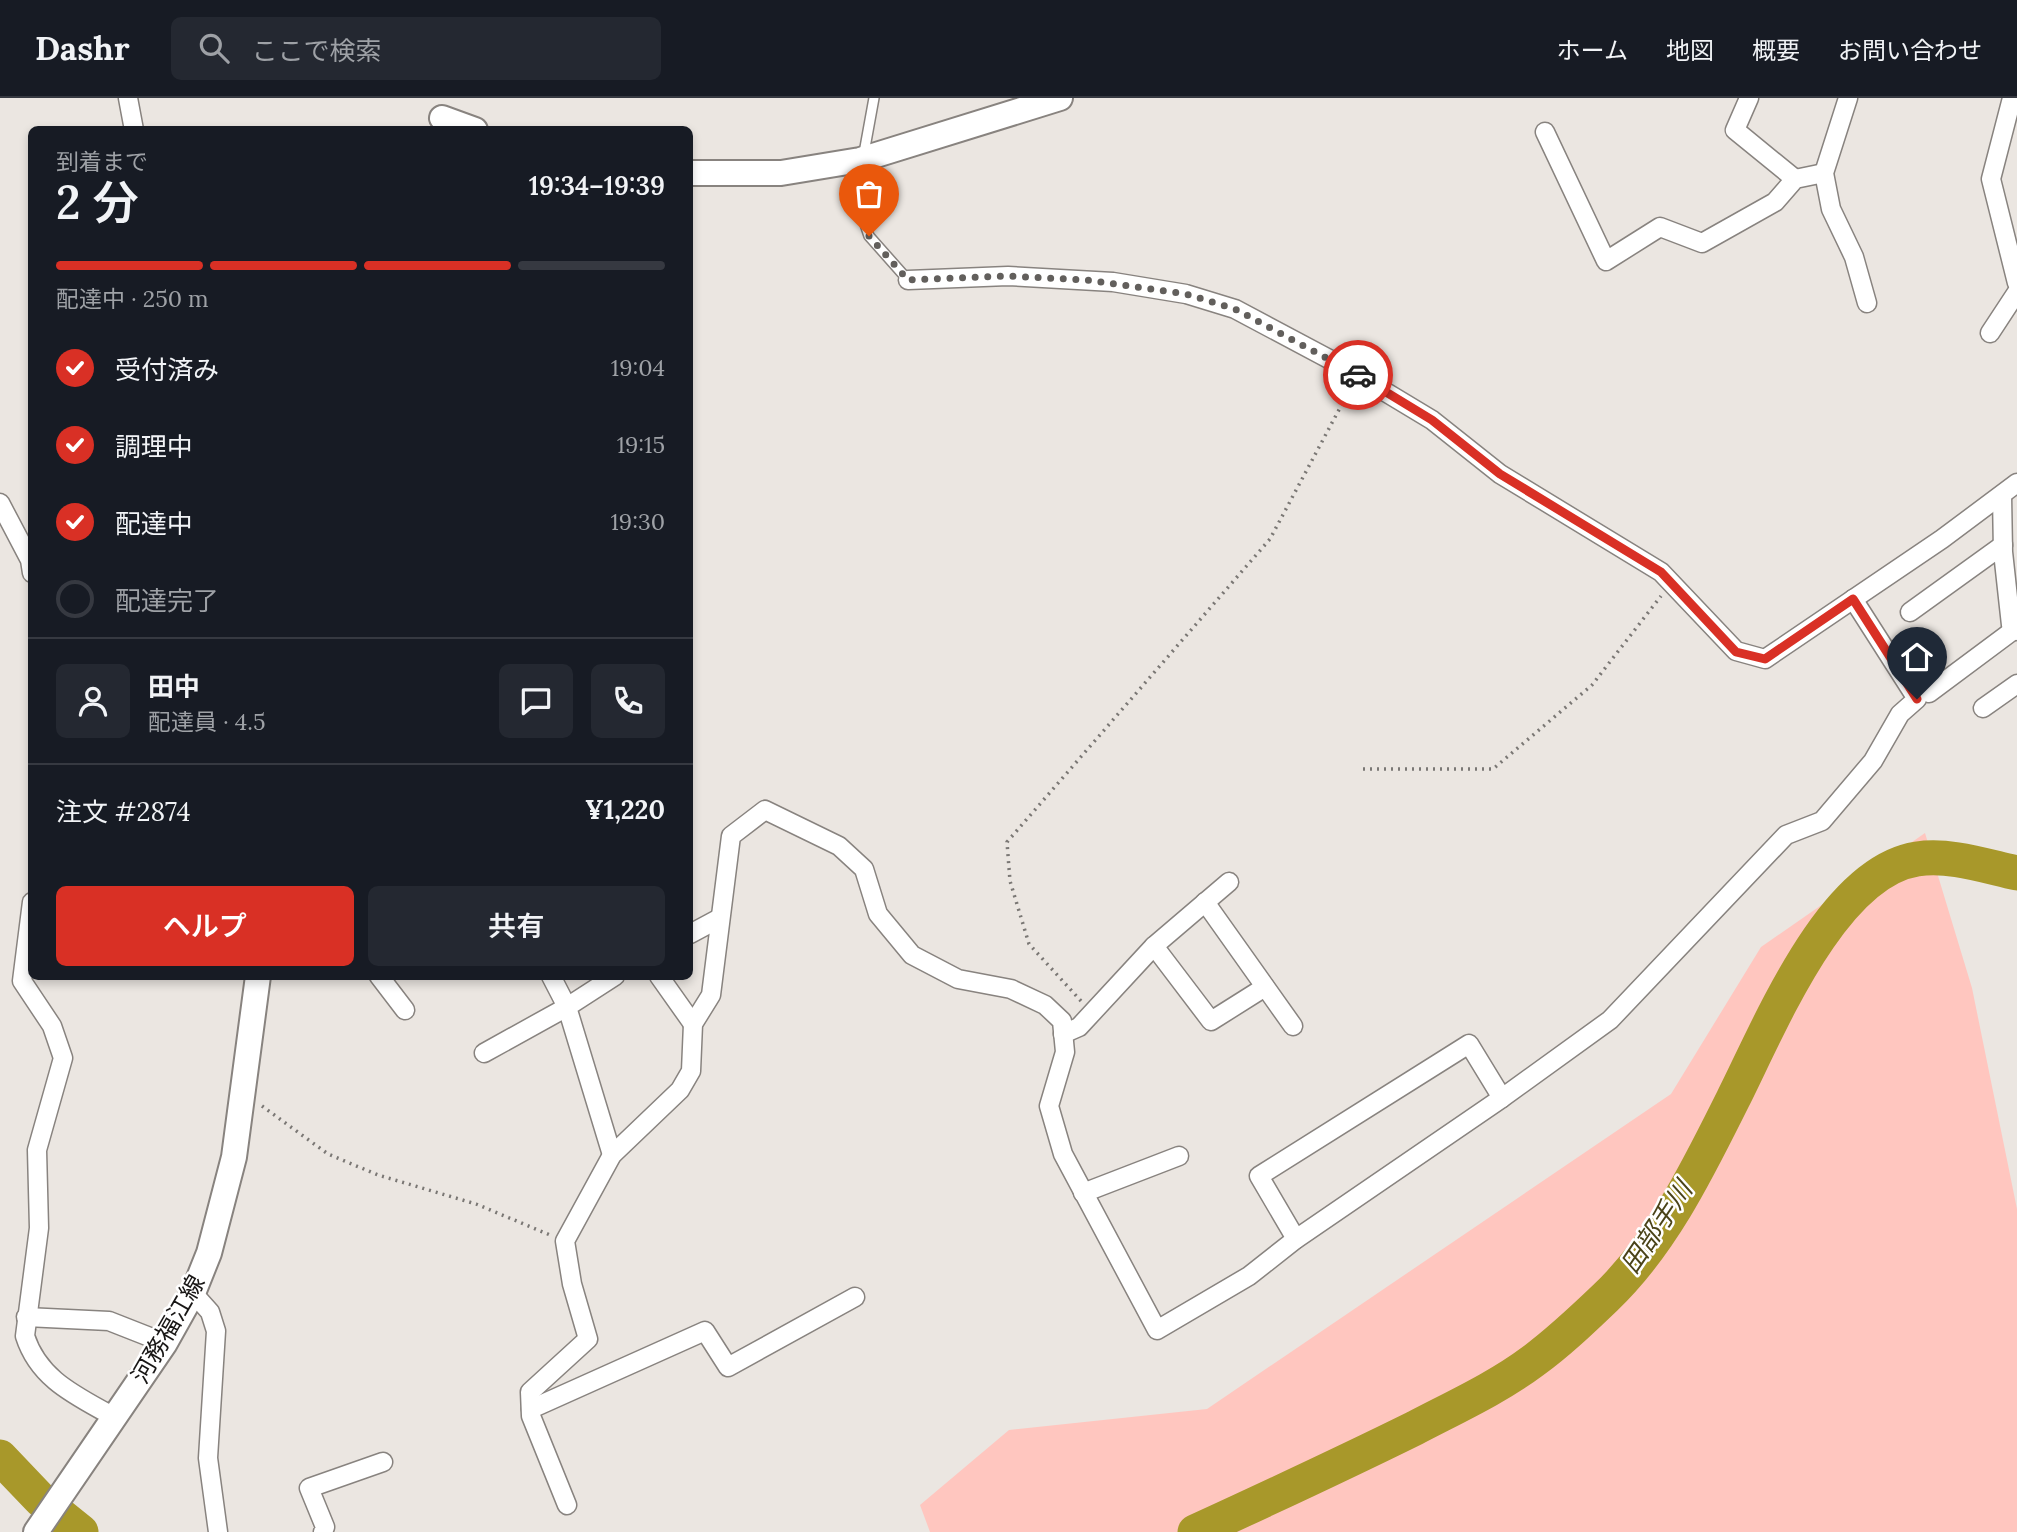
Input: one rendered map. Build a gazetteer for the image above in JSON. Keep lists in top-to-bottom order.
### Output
{
  "streets": {
    "main road": ["河務福江線"]
  },
  "water": ["田部手川"],
  "page": {
    "header": "Dashr",
    "search": "ここで検索",
    "nav": [
      "ホーム",
      "地図",
      "概要",
      "お問い合わせ"
    ],
    "heading": ["2 分", "到着まで", "19:34–19:39"],
    "panel": [
      "田中",
      "配達員 · 4.5",
      "注文 #2874",
      "¥1,220"
    ],
    "bar": "配達中 · 250 m",
    "list": [
      ["受付済み", "19:04"],
      ["調理中", "19:15"],
      ["配達中", "19:30"],
      "配達完了"
    ],
    "buttons": ["ヘルプ", "共有"]
  }
}
